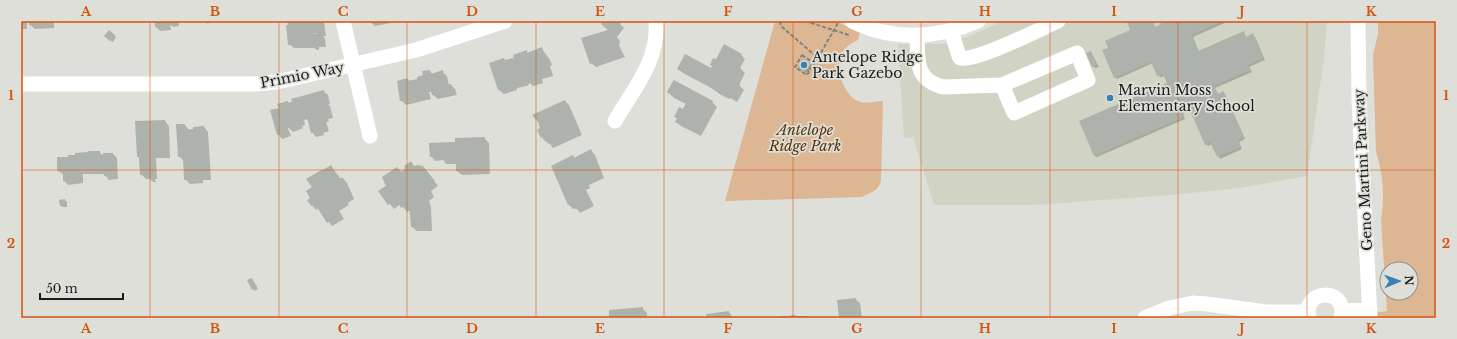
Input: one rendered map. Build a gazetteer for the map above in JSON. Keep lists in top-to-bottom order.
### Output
{
  "streets": {
    "street": ["Primio Way", "Geno Martini Parkway"]
  },
  "parks": ["Antelope Ridge Park"],
  "places": ["Antelope Ridge Park Gazebo", "Marvin Moss Elementary School"],
  "scale_bar": "50 m",
  "north": "right",
  "grid": {
    "columns": [
      "A",
      "B",
      "C",
      "D",
      "E",
      "F",
      "G",
      "H",
      "I",
      "J",
      "K"
    ],
    "rows": ["1", "2"]
  }
}
